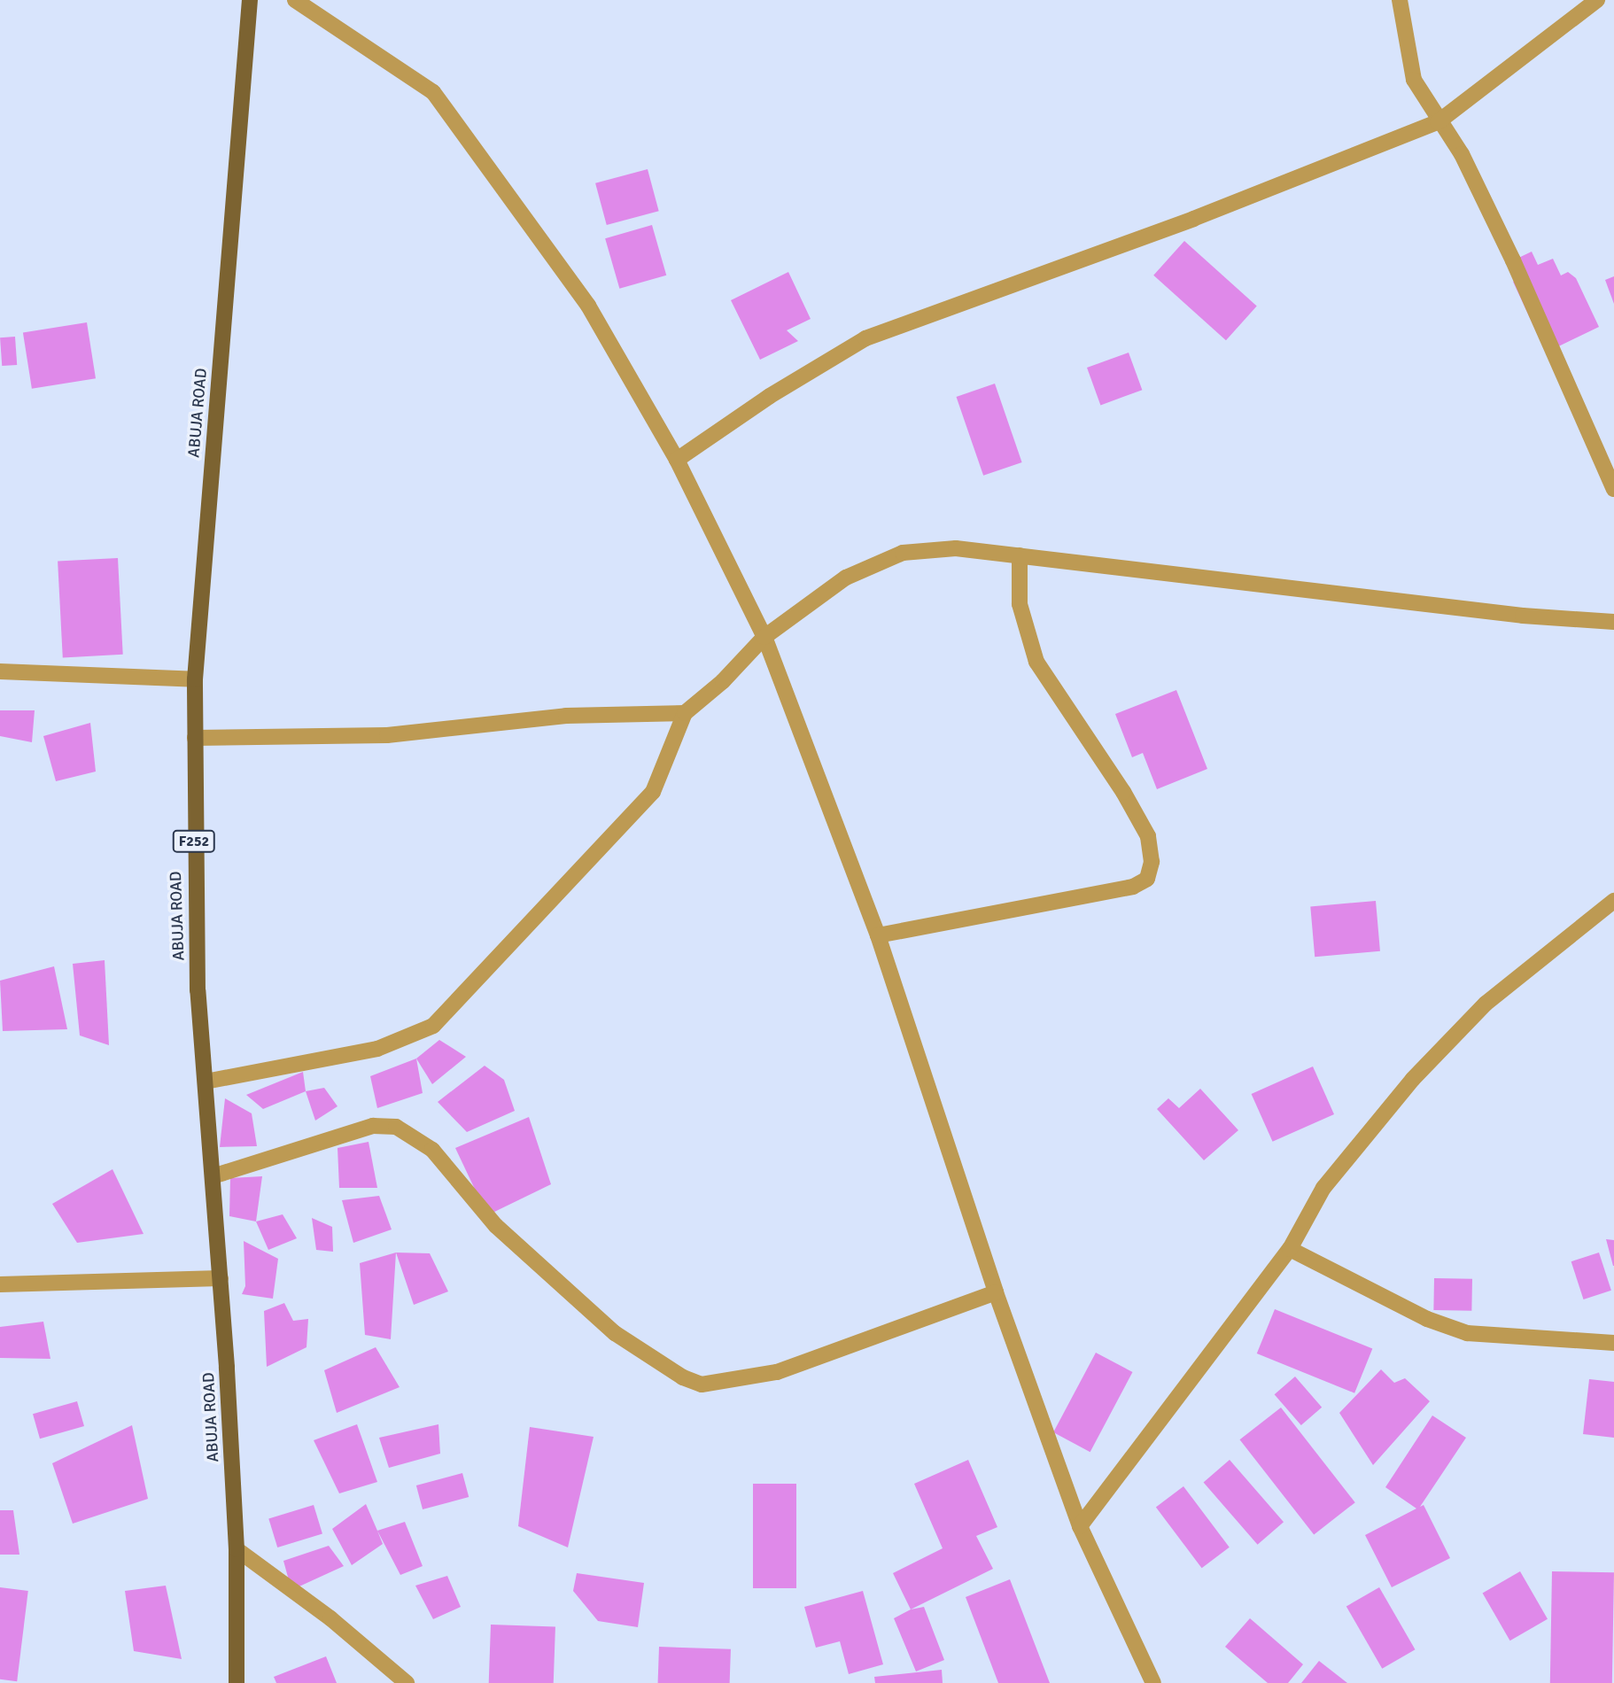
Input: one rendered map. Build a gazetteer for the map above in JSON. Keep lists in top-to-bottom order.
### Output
{
  "streets": {
    "main road": ["ABUJA ROAD", "F252"]
  }
}
